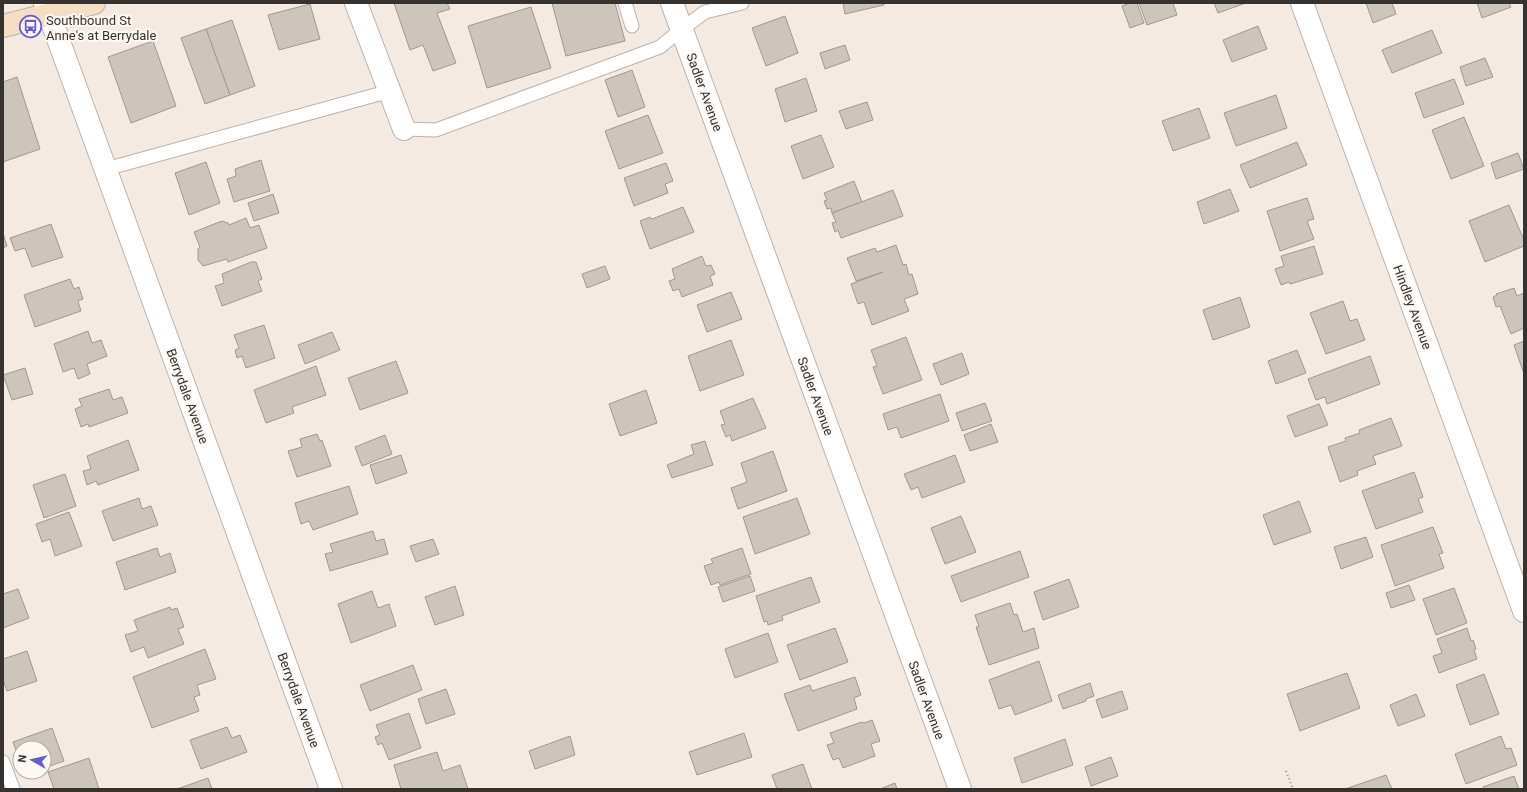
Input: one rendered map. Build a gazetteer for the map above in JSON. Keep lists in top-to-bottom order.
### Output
{
  "streets": {
    "street": ["Sadler Avenue", "Hindley Avenue", "Berrydale Avenue"]
  },
  "places": {
    "bus stop": ["Southbound St Anne's at Berrydale"]
  },
  "north": "left"
}
